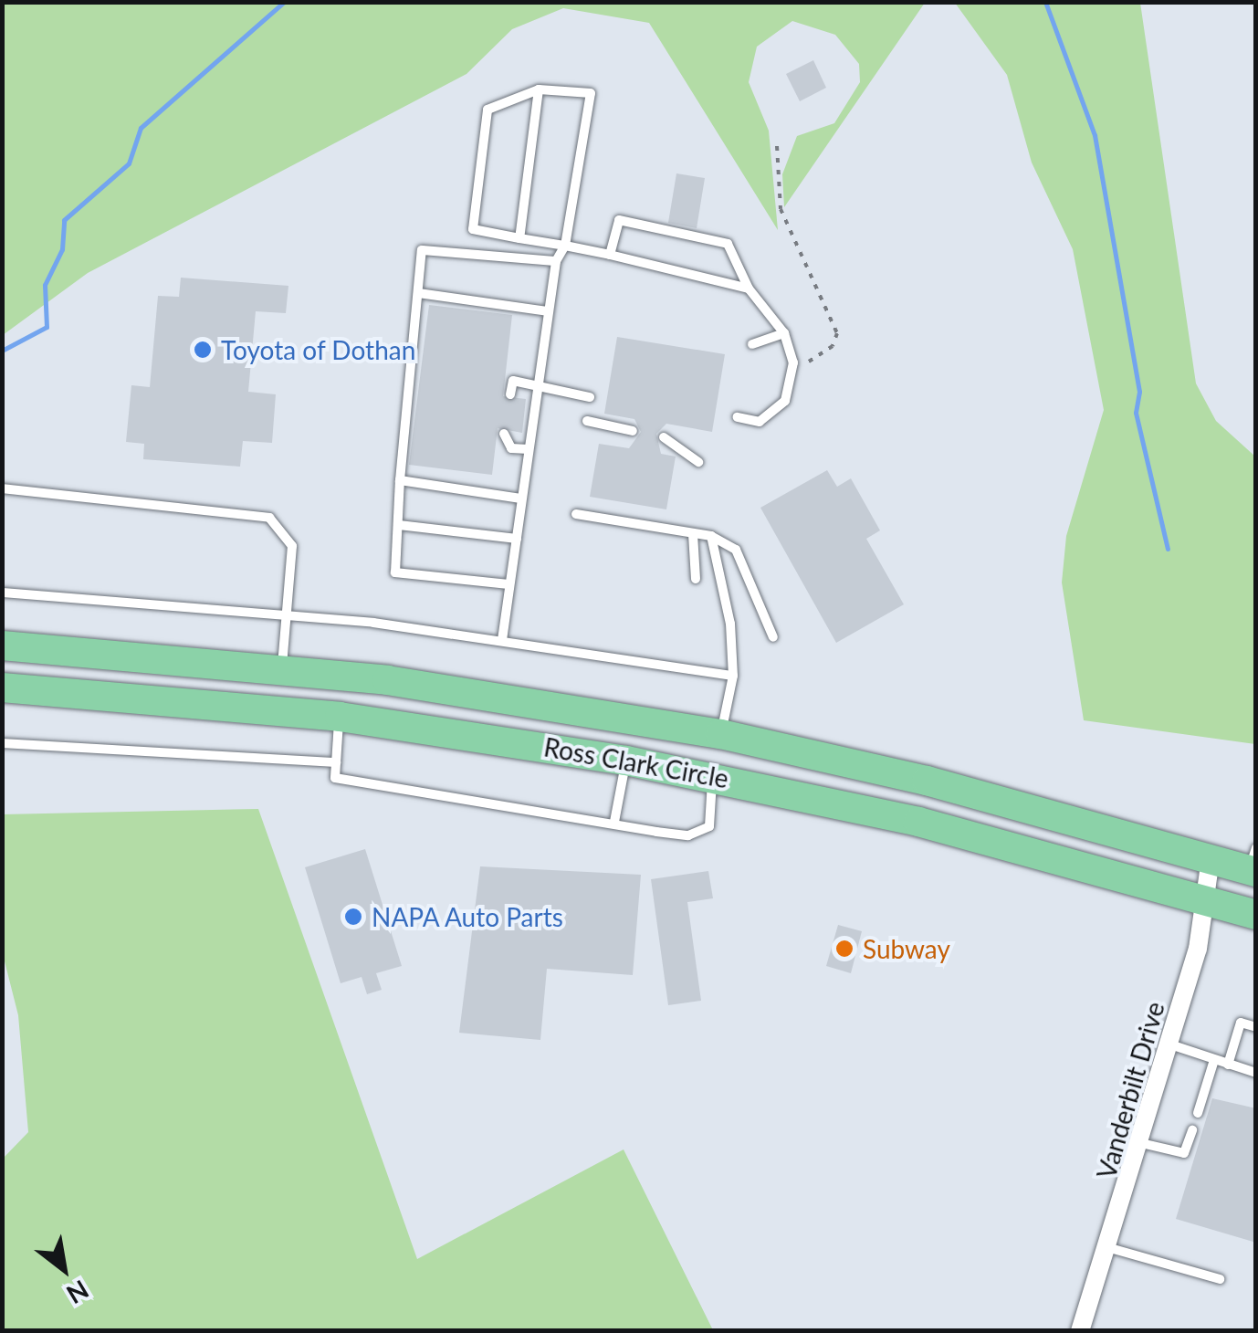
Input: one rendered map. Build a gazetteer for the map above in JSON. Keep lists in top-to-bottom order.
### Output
{
  "streets": {
    "highway": ["Ross Clark Circle"],
    "street": ["Vanderbilt Drive"]
  },
  "crossings": [
    ["Ross Clark Circle", "Vanderbilt Drive"]
  ],
  "places": ["Toyota of Dothan", "NAPA Auto Parts", "Subway"],
  "north": "bottom right"
}
